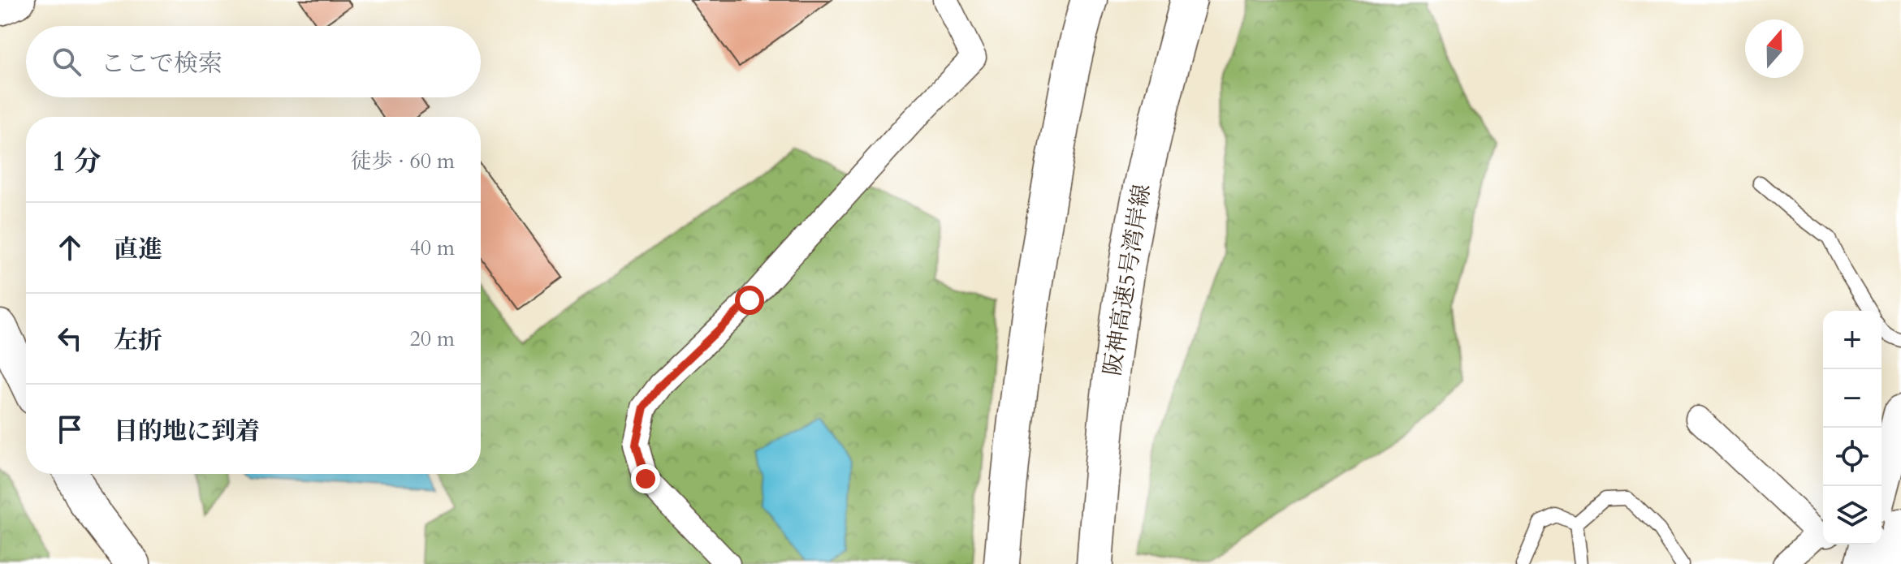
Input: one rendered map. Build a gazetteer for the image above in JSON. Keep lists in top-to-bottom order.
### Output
{
  "streets": {
    "highway": ["阪神高速5号湾岸線"]
  },
  "north": "top",
  "page": {
    "search": "ここで検索",
    "heading": ["1 分", "徒歩 · 60 m"],
    "list": [
      ["直進", "40 m"],
      ["左折", "20 m"],
      "目的地に到着"
    ],
    "map_buttons": ["+", "−"]
  }
}
